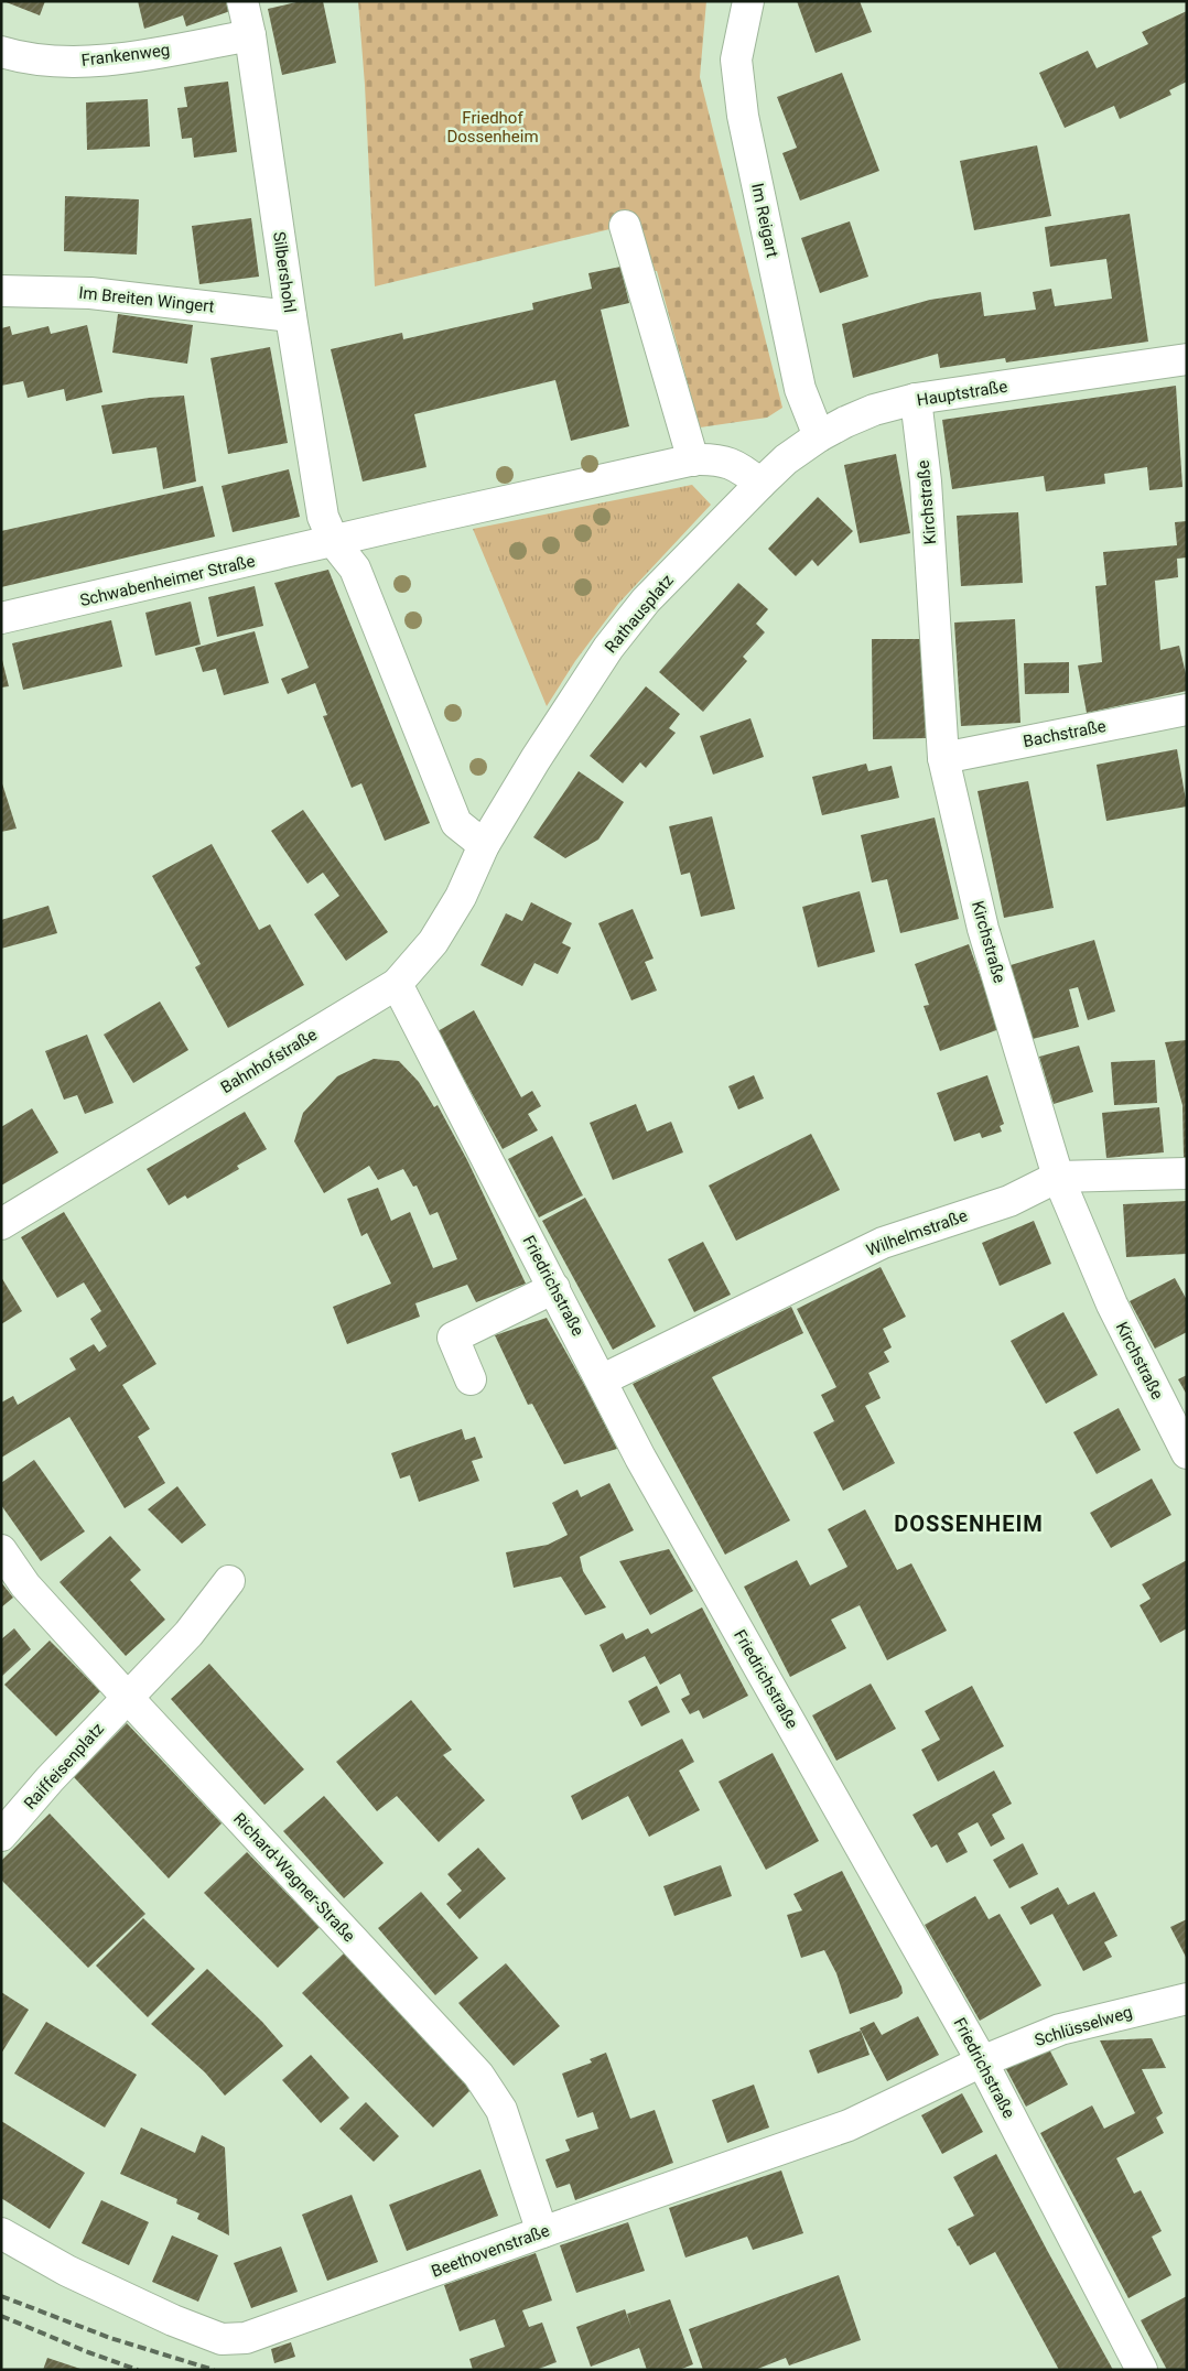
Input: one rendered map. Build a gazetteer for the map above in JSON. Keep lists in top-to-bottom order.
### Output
{
  "streets": {
    "street": [
      "Frankenweg",
      "Im Reigart",
      "Silbershohl",
      "Im Breiten Wingert",
      "Hauptstraße",
      "Kirchstraße",
      "Schwabenheimer Straße",
      "Rathausplatz",
      "Bachstraße",
      "Bahnhofstraße",
      "Wilhelmstraße",
      "Friedrichstraße",
      "Raiffeisenplatz",
      "Richard-Wagner-Straße",
      "Schlüsselweg",
      "Beethovenstraße"
    ]
  },
  "crossings": [
    ["Frankenweg", "Silbershohl"],
    ["Im Reigart", "Hauptstraße"],
    ["Silbershohl", "Im Breiten Wingert"],
    ["Silbershohl", "Schwabenheimer Straße"],
    ["Hauptstraße", "Kirchstraße"],
    ["Hauptstraße", "Rathausplatz"],
    ["Kirchstraße", "Bachstraße"],
    ["Kirchstraße", "Wilhelmstraße"],
    ["Rathausplatz", "Bahnhofstraße"],
    ["Bahnhofstraße", "Friedrichstraße"],
    ["Wilhelmstraße", "Friedrichstraße"],
    ["Friedrichstraße", "Schlüsselweg"],
    ["Friedrichstraße", "Beethovenstraße"],
    ["Raiffeisenplatz", "Richard-Wagner-Straße"],
    ["Richard-Wagner-Straße", "Beethovenstraße"],
    ["Schlüsselweg", "Beethovenstraße"]
  ],
  "districts": ["DOSSENHEIM"],
  "parks": ["Friedhof Dossenheim"]
}
